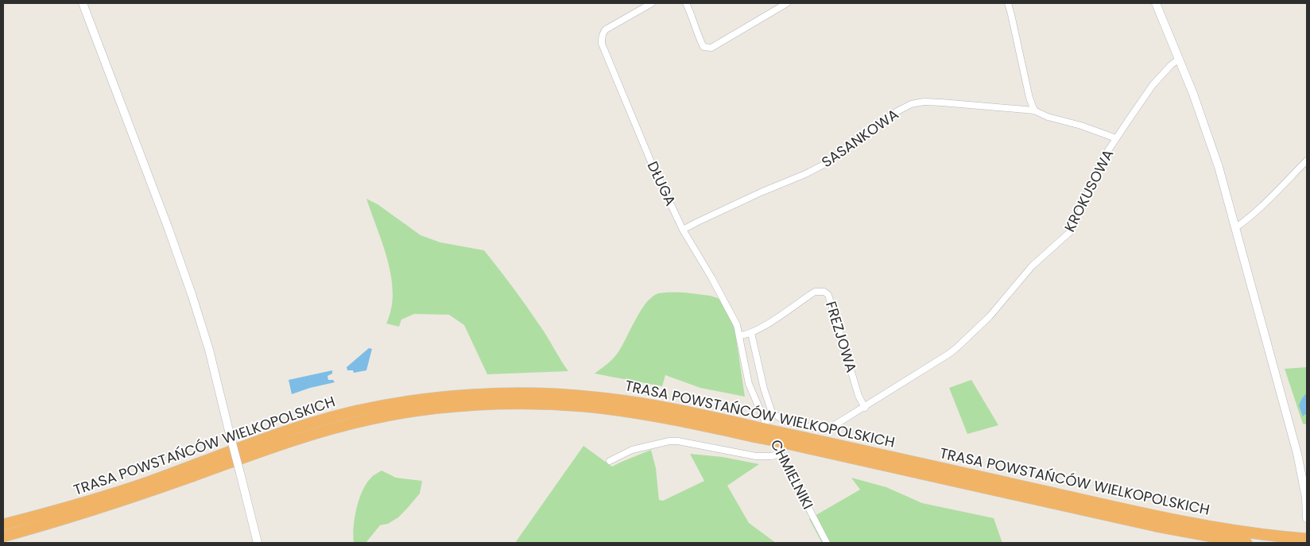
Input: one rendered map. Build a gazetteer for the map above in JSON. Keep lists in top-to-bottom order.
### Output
{
  "streets": {
    "highway": ["TRASA POWSTAŃCÓW WIELKOPOLSKICH"],
    "street": [
      "SASANKOWA",
      "DŁUGA",
      "KROKUSOWA",
      "FREZJOWA",
      "CHMIELNIKI"
    ]
  },
  "crossings": [
    ["SASANKOWA", "DŁUGA"],
    ["SASANKOWA", "KROKUSOWA"],
    ["DŁUGA", "FREZJOWA"],
    ["DŁUGA", "CHMIELNIKI"],
    ["KROKUSOWA", "FREZJOWA"]
  ]
}
